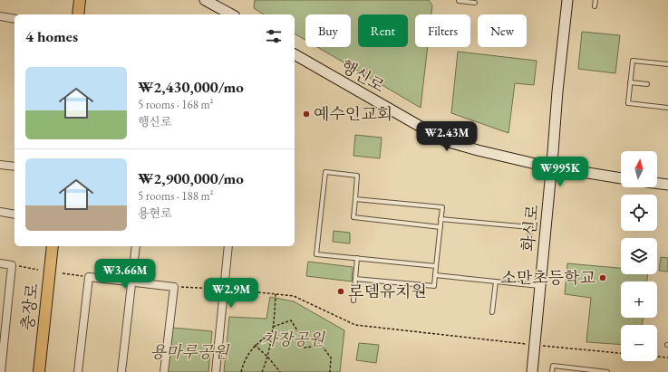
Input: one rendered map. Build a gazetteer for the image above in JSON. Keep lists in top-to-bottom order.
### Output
{
  "streets": {
    "main road": ["행신로", "화신로", "충장로"]
  },
  "crossings": [
    ["행신로", "화신로"]
  ],
  "parks": ["차장공원", "용마루공원"],
  "places": ["예수인교회", "소만초등학교", "로뎀유치원"],
  "north": "top",
  "page": {
    "chip": [
      "Buy",
      "Rent",
      "Filters",
      "New"
    ],
    "heading": "4 homes",
    "list": [
      {
        "name": "₩2,430,000/mo",
        "note": "5 rooms · 168 m² · 행신로"
      },
      {
        "name": "₩2,900,000/mo",
        "note": "5 rooms · 188 m² · 용현로"
      }
    ],
    "price": [
      "₩2.43M",
      "₩995K",
      "₩3.66M",
      "₩2.9M"
    ],
    "map_buttons": ["+", "−"]
  }
}
